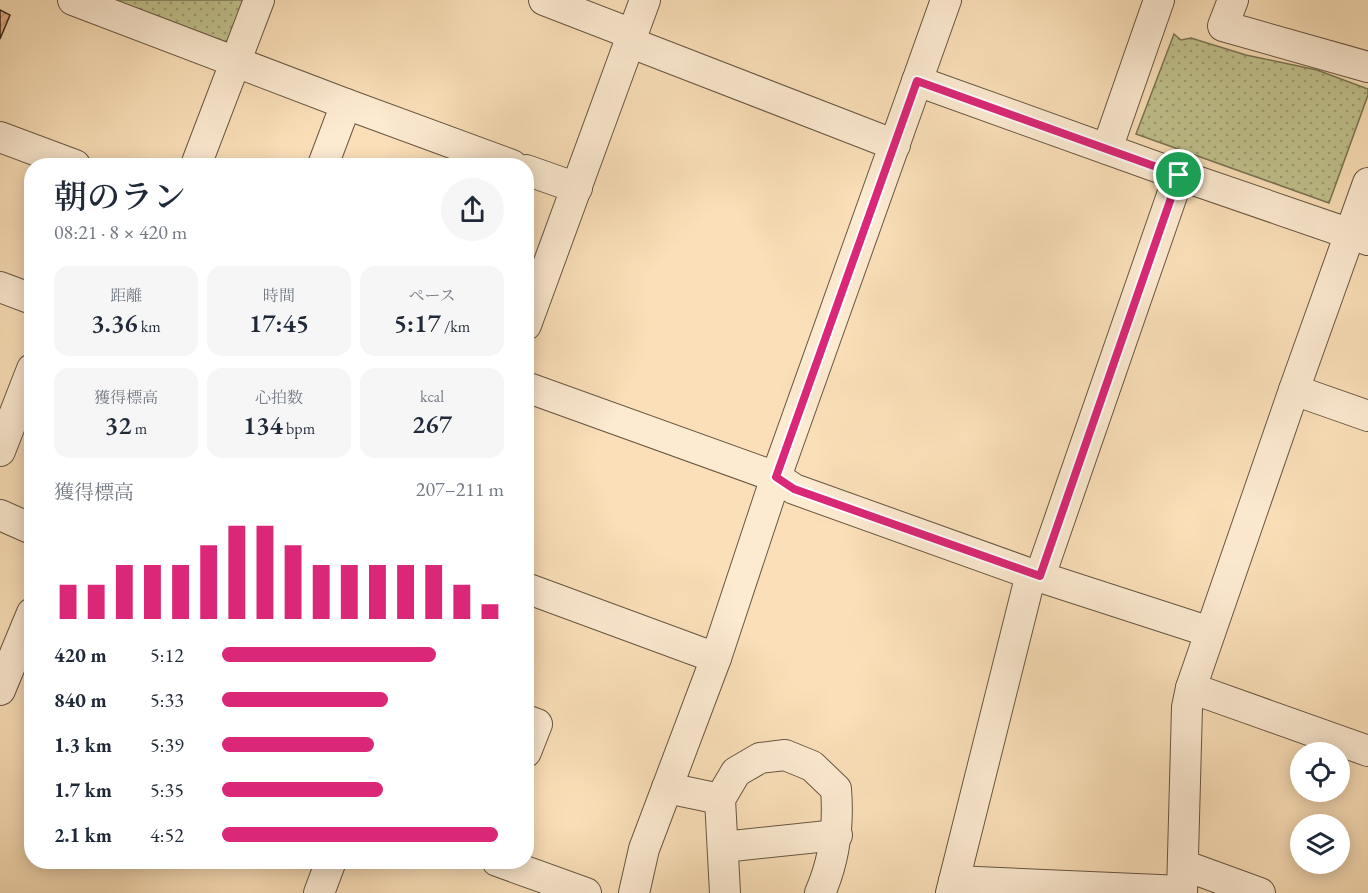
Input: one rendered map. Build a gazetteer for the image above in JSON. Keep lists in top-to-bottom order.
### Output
{
  "page": {
    "heading": ["朝のラン", "08:21 · 8 × 420 m"],
    "stats": [
      ["距離", "3.36 km"],
      ["時間", "17:45"],
      ["ペース", "5:17 /km"],
      ["獲得標高", "32 m"],
      ["心拍数", "134 bpm"],
      ["kcal", "267"]
    ],
    "chart": ["獲得標高", "207–211 m"],
    "list": [
      {
        "name": "420 m",
        "note": "5:12"
      },
      {
        "name": "840 m",
        "note": "5:33"
      },
      {
        "name": "1.3 km",
        "note": "5:39"
      },
      {
        "name": "1.7 km",
        "note": "5:35"
      },
      {
        "name": "2.1 km",
        "note": "4:52"
      }
    ]
  }
}
